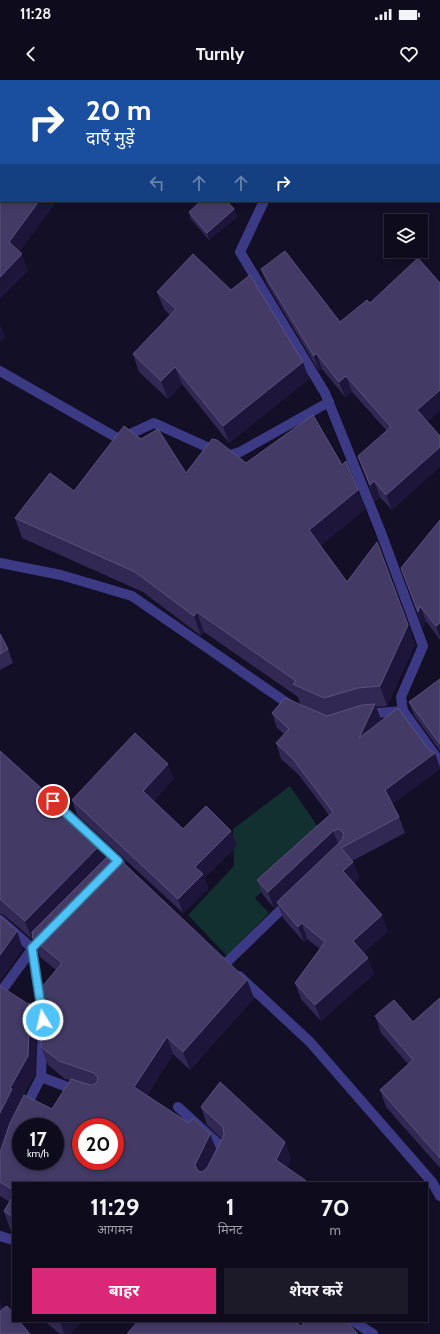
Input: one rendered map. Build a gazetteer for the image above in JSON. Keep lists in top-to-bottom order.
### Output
{
  "page": {
    "status": "11:28",
    "header": "Turnly",
    "turn": ["20 m", "दाएँ मुड़ें"],
    "speed": "17 km/h",
    "limit": "20",
    "eta": [
      "11:29",
      "आगमन",
      "1",
      "मिनट",
      "70",
      "m"
    ],
    "buttons": ["बाहर", "शेयर करें"]
  }
}
